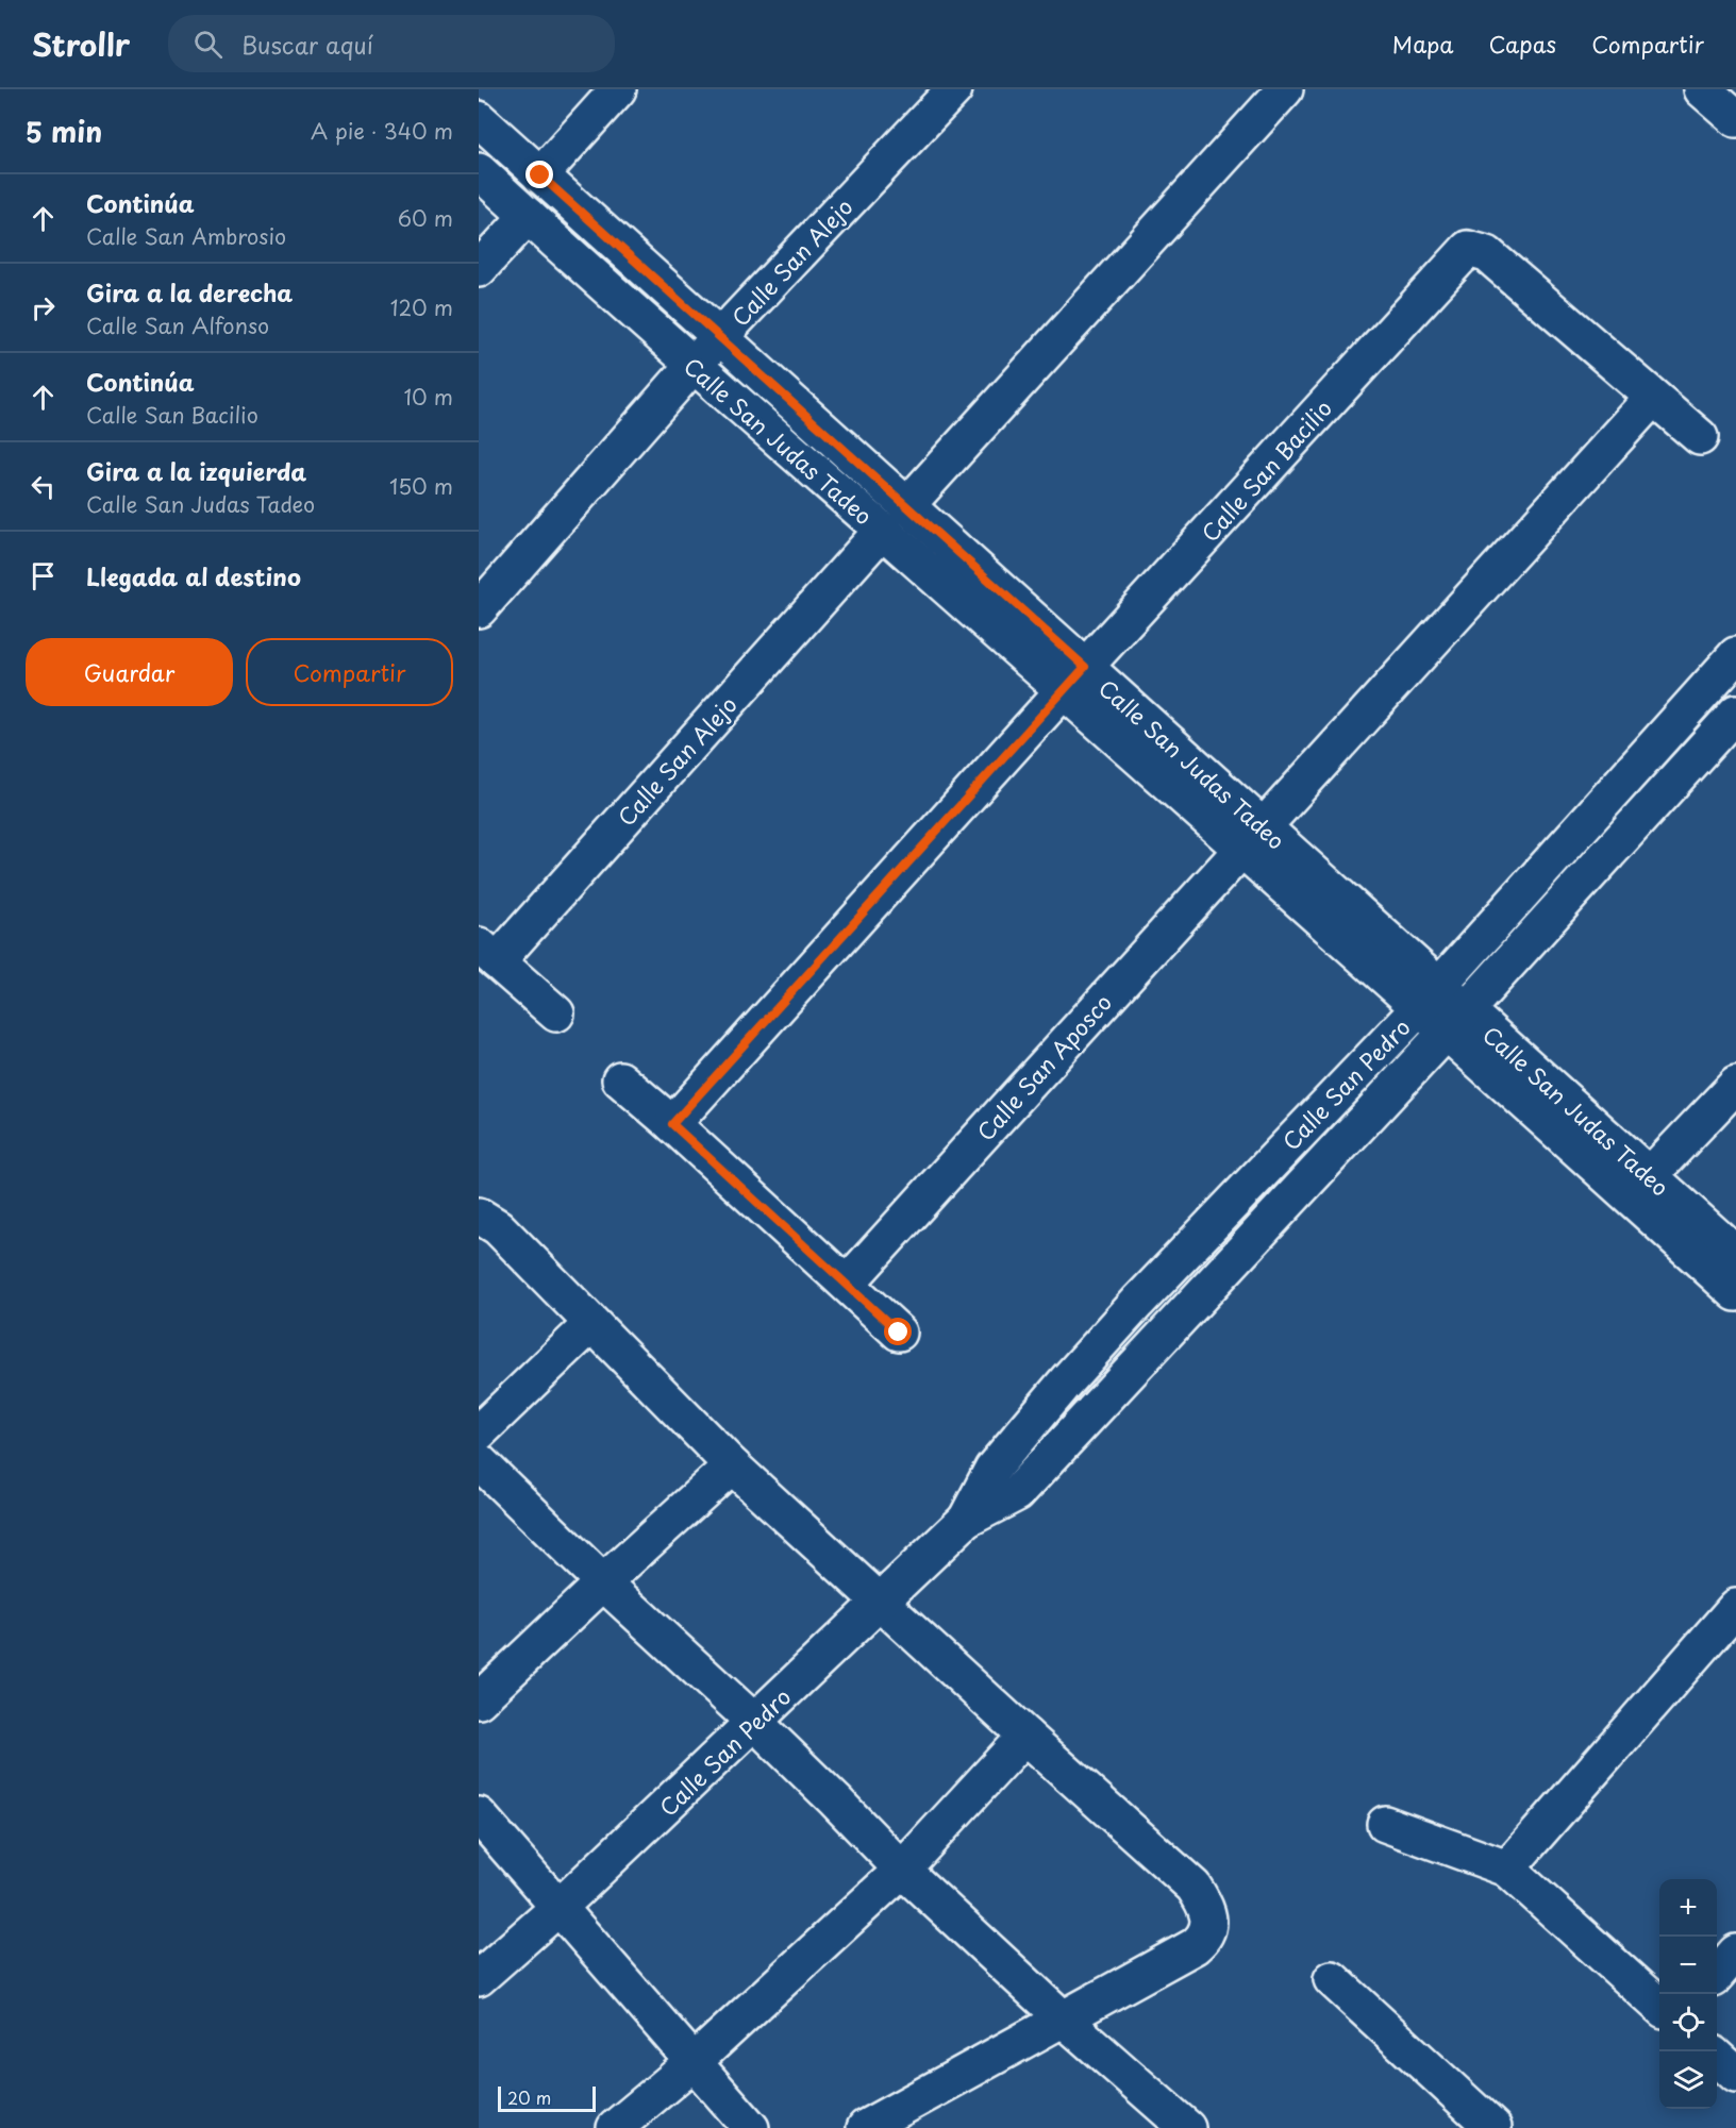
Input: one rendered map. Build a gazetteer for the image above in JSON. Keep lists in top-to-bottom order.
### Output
{
  "streets": {
    "street": [
      "Calle San Alejo",
      "Calle San Judas Tadeo",
      "Calle San Bacilio",
      "Calle San Aposco",
      "Calle San Pedro"
    ]
  },
  "crossings": [
    ["Calle San Alejo", "Calle San Judas Tadeo"],
    ["Calle San Judas Tadeo", "Calle San Bacilio"],
    ["Calle San Judas Tadeo", "Calle San Aposco"],
    ["Calle San Judas Tadeo", "Calle San Pedro"]
  ],
  "scale_bar": "20 m",
  "page": {
    "header": "Strollr",
    "search": "Buscar aquí",
    "nav": ["Mapa", "Capas", "Compartir"],
    "heading": ["5 min", "A pie · 340 m"],
    "list": [
      ["Continúa", "Calle San Ambrosio", "60 m"],
      ["Gira a la derecha", "Calle San Alfonso", "120 m"],
      ["Continúa", "Calle San Bacilio", "10 m"],
      ["Gira a la izquierda", "Calle San Judas Tadeo", "150 m"],
      "Llegada al destino"
    ],
    "buttons": ["Guardar", "Compartir"],
    "map_buttons": ["+", "−"],
    "scale": "20 m"
  }
}
